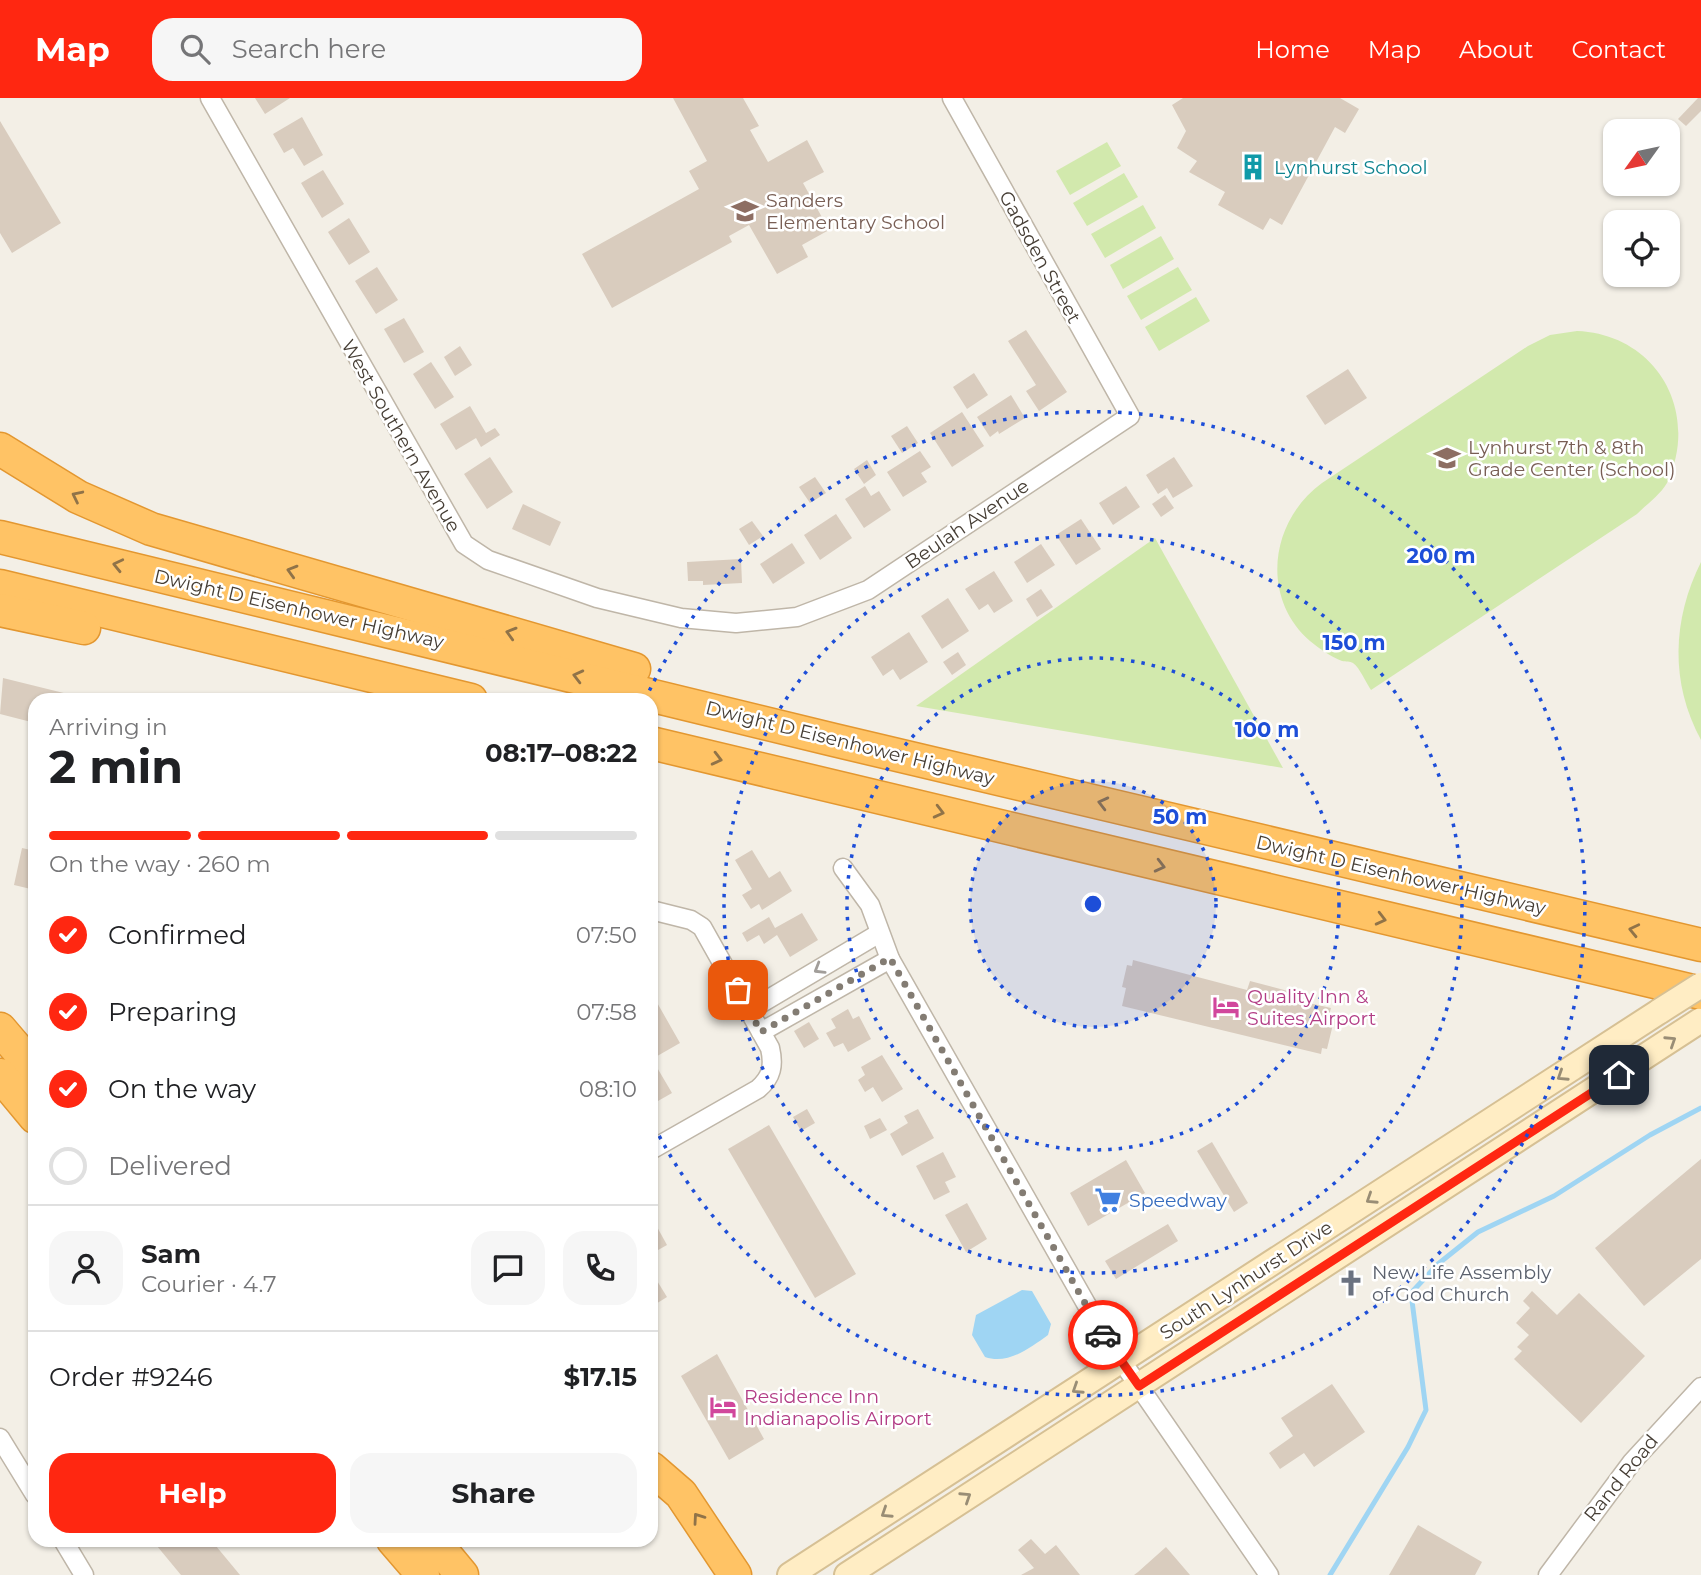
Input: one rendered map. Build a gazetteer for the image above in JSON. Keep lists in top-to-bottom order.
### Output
{
  "streets": {
    "highway": ["Dwight D Eisenhower Highway"],
    "main road": ["South Lynhurst Drive"],
    "street": [
      "Gadsden Street",
      "West Southern Avenue",
      "Beulah Avenue",
      "Rand Road"
    ]
  },
  "crossings": [
    ["Gadsden Street", "Beulah Avenue"],
    ["West Southern Avenue", "Beulah Avenue"]
  ],
  "places": {
    "building": ["Lynhurst School"],
    "school or university": ["Sanders Elementary School", "Lynhurst 7th & 8th Grade Center (School)"],
    "hotel": ["Quality Inn & Suites Airport", "Residence Inn Indianapolis Airport"],
    "supermarket": ["Speedway"],
    "church": ["New Life Assembly of God Church"]
  },
  "north": "bottom left",
  "page": {
    "header": "Map",
    "search": "Search here",
    "nav": [
      "Home",
      "Map",
      "About",
      "Contact"
    ],
    "heading": ["2 min", "Arriving in", "08:17–08:22"],
    "panel": [
      "Sam",
      "Courier · 4.7",
      "Order #9246",
      "$17.15"
    ],
    "bar": "On the way · 260 m",
    "list": [
      ["Confirmed", "07:50"],
      ["Preparing", "07:58"],
      ["On the way", "08:10"],
      "Delivered"
    ],
    "buttons": ["Help", "Share"]
  },
  "rings": [
    "200 m",
    "150 m",
    "100 m",
    "50 m"
  ]
}
